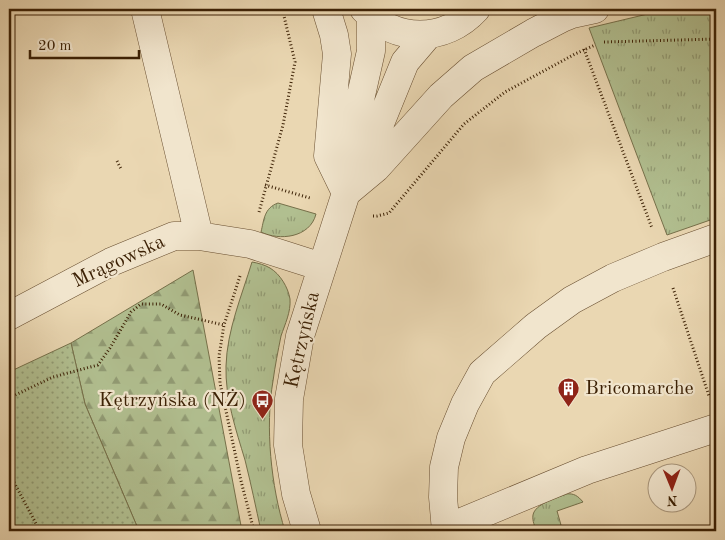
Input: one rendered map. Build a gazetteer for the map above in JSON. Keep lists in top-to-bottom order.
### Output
{
  "streets": {
    "street": ["Mrągowska", "Kętrzyńska"]
  },
  "crossings": [
    ["Mrągowska", "Kętrzyńska"]
  ],
  "places": {
    "building": ["Bricomarche"],
    "bus stop": ["Kętrzyńska (NŻ)"]
  },
  "scale_bar": "20 m",
  "north": "bottom"
}
